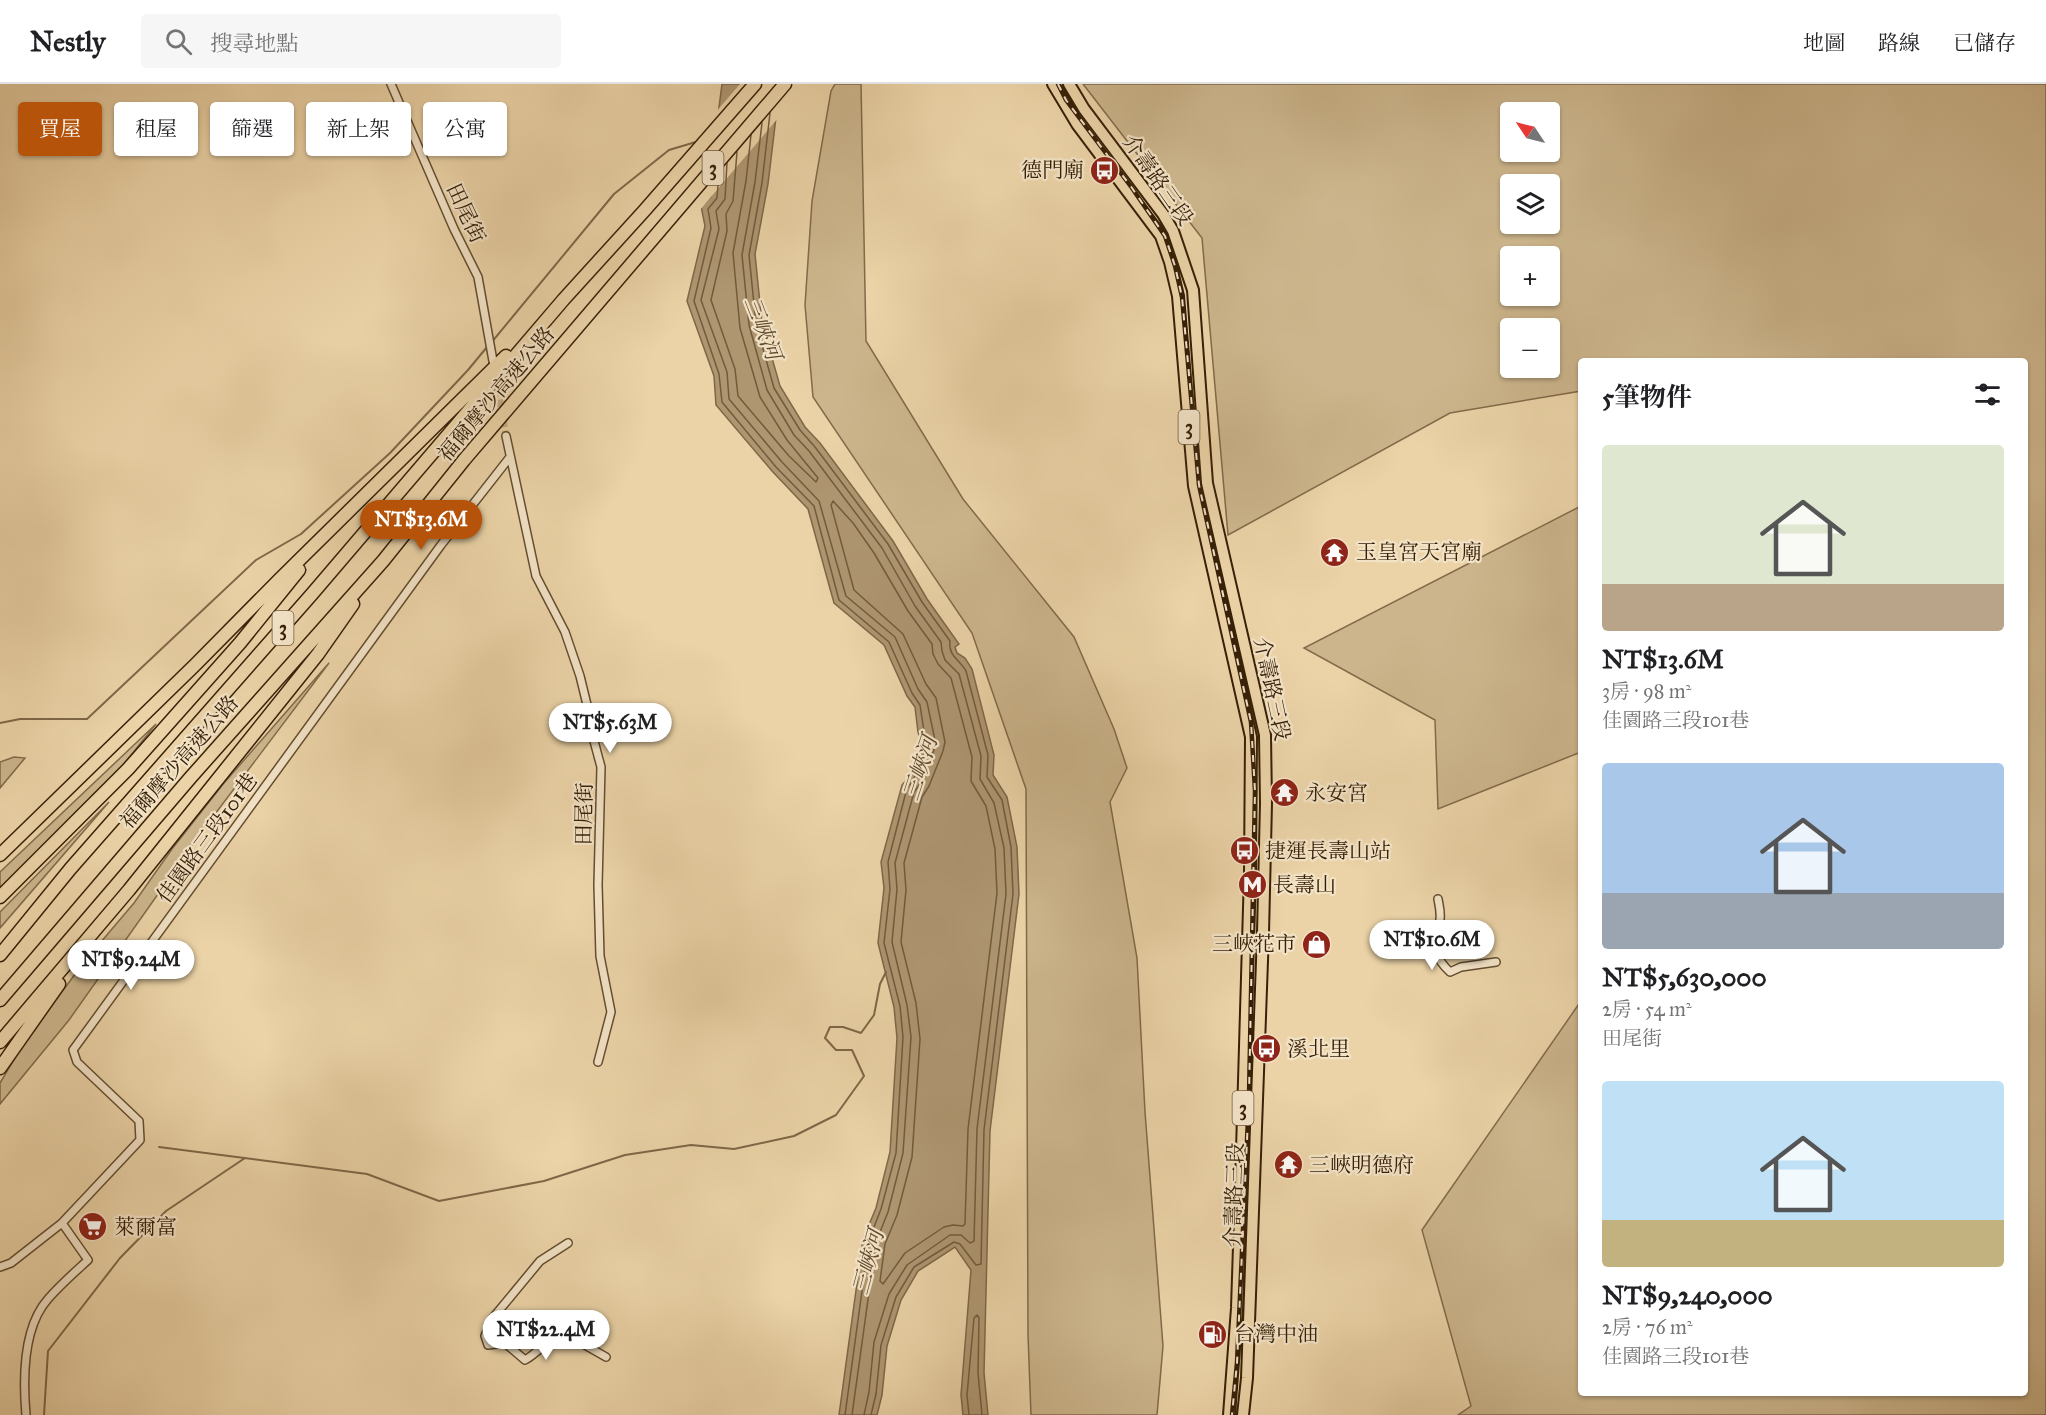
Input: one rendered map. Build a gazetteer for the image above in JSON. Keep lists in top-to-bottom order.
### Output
{
  "streets": {
    "highway": ["3", "福爾摩沙高速公路"],
    "main road": ["介壽路三段"],
    "street": ["田尾街", "佳園路三段101巷"]
  },
  "crossings": [
    ["田尾街", "佳園路三段101巷"]
  ],
  "water": ["三峽河"],
  "places": {
    "bus stop": ["德門廟", "捷運長壽山站", "溪北里"],
    "temple": ["玉皇宮天宮廟", "永安宮", "三峽明德府"],
    "metro station": ["長壽山"],
    "shop": ["三峽花市"],
    "supermarket": ["萊爾富"],
    "fuel station": ["台灣中油"]
  },
  "north": "top left",
  "page": {
    "header": "Nestly",
    "search": "搜尋地點",
    "nav": ["地圖", "路線", "已儲存"],
    "map_buttons": ["+", "−"],
    "chip": [
      "買屋",
      "租屋",
      "篩選",
      "新上架",
      "公寓"
    ],
    "heading": "5筆物件",
    "list": [
      {
        "name": "NT$13.6M",
        "note": "3房 · 98 m² · 佳園路三段101巷"
      },
      {
        "name": "NT$5,630,000",
        "note": "2房 · 54 m² · 田尾街"
      },
      {
        "name": "NT$9,240,000",
        "note": "2房 · 76 m² · 佳園路三段101巷"
      }
    ],
    "price": [
      "NT$13.6M",
      "NT$5.63M",
      "NT$10.6M",
      "NT$9.24M",
      "NT$22.4M"
    ]
  }
}
